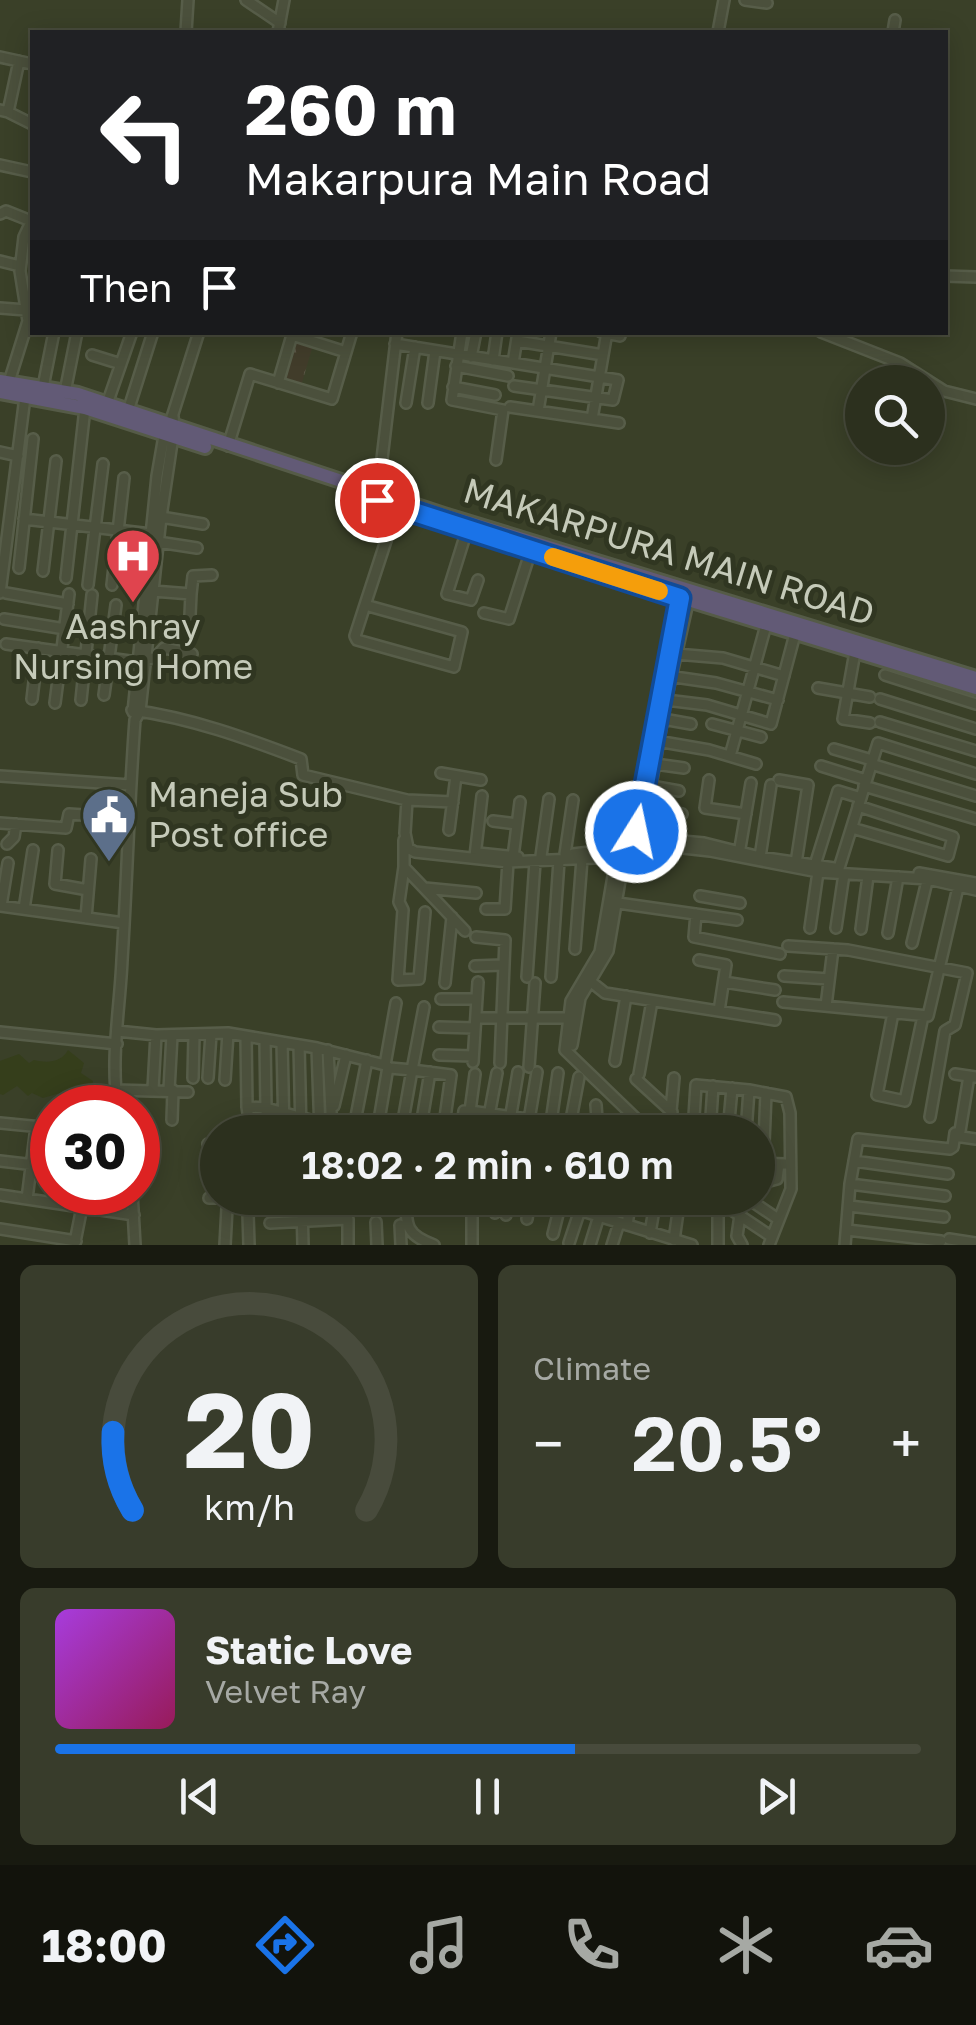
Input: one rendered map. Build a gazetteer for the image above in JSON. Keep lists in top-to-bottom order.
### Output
{
  "streets": {
    "highway": ["MAKARPURA MAIN ROAD"]
  },
  "places": {
    "hospital": ["Aashray Nursing Home"],
    "public building": ["Maneja Sub Post office"]
  },
  "page": {
    "turn": ["260 m", "Makarpura Main Road"],
    "then": "Then",
    "limit": "30",
    "trip": "18:02 · 2 min · 610 m",
    "tile": "Climate",
    "heat": ["−", "20.5°", "+"],
    "song": ["Static Love", "Velvet Ray"],
    "tabs": "18:00",
    "gauge": ["20", "km/h"]
  }
}
